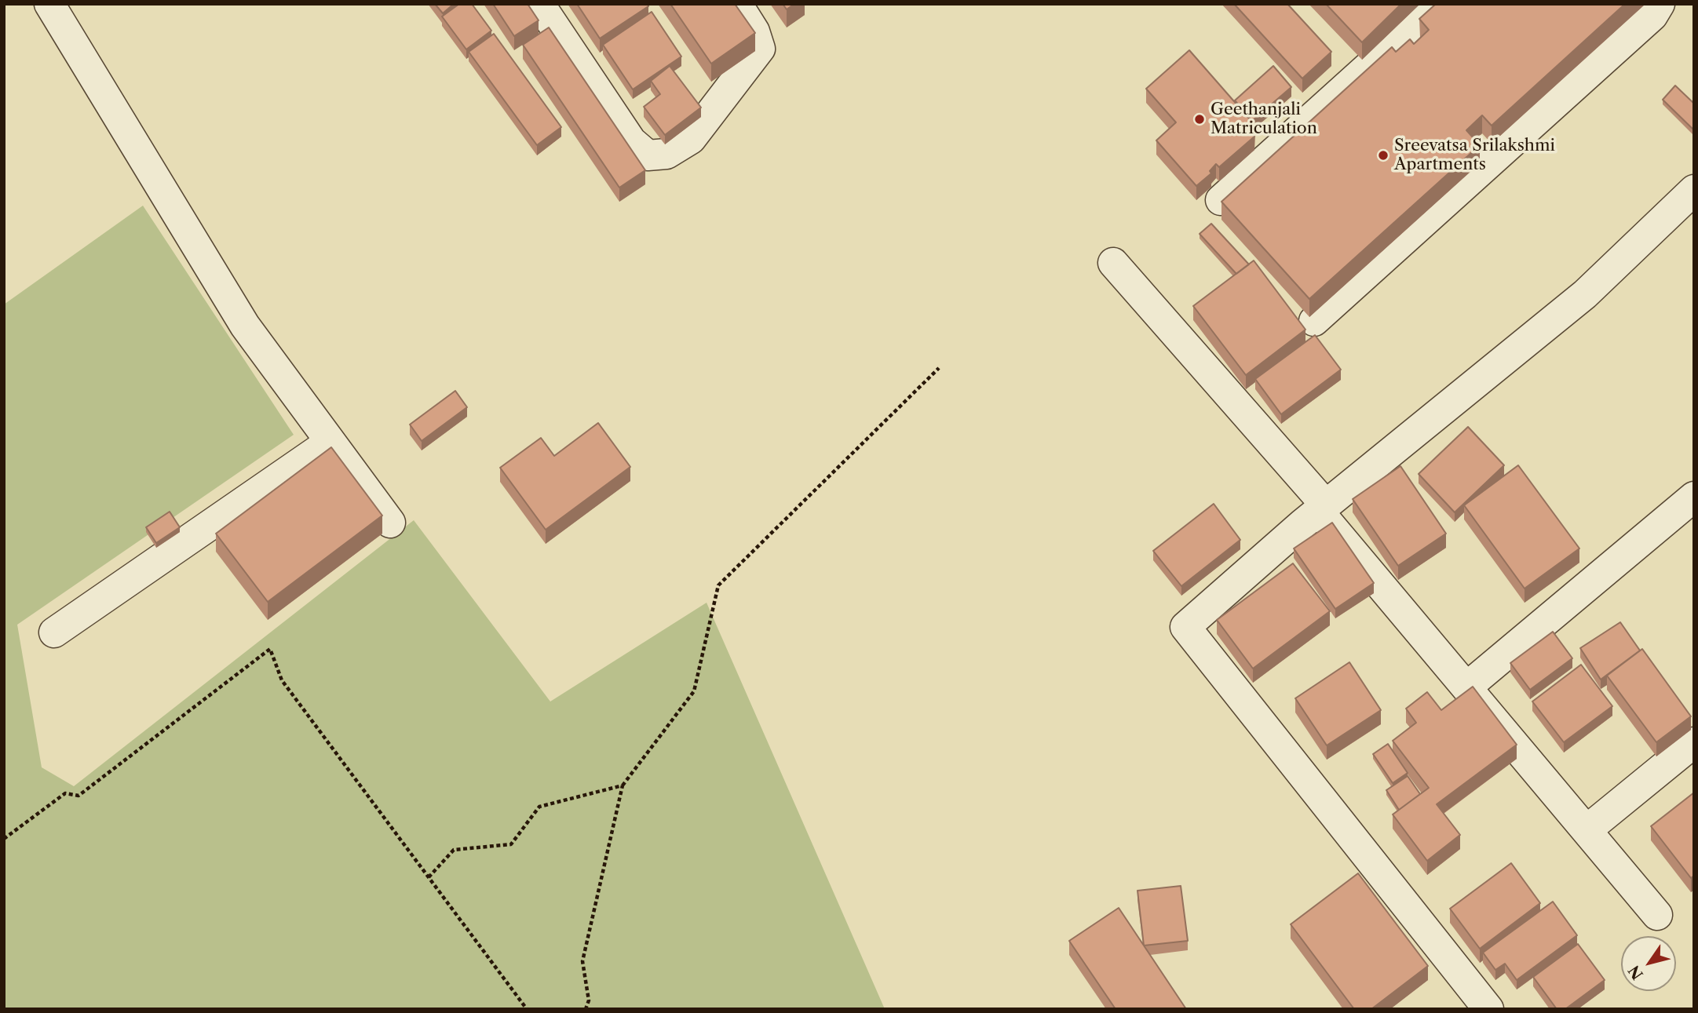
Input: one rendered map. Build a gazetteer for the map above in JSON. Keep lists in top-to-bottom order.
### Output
{
  "places": ["Geethanjali Matriculation", "Sreevatsa Srilakshmi Apartments"],
  "north": "bottom left"
}
